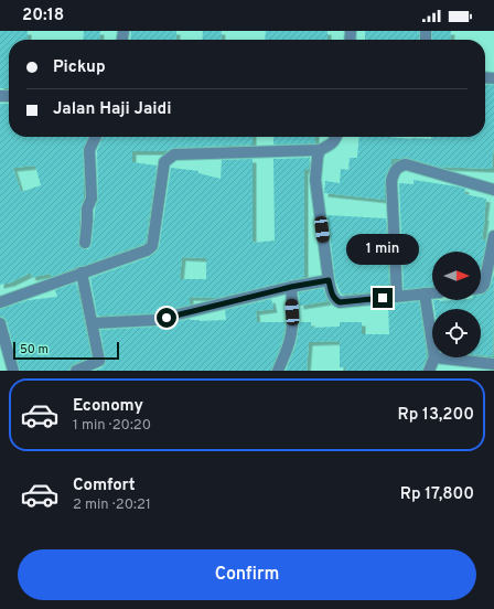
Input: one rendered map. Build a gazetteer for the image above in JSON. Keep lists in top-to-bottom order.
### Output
{
  "scale_bar": "50 m",
  "north": "right",
  "page": {
    "status": "20:18",
    "banner": ["Pickup", "Jalan Haji Jaidi"],
    "bubble": "1 min",
    "scale": "50 m",
    "list": [
      {
        "name": "Economy",
        "note": "1 min · 20:20",
        "value": "Rp 13,200"
      },
      {
        "name": "Comfort",
        "note": "2 min · 20:21",
        "value": "Rp 17,800"
      }
    ],
    "buttons": "Confirm"
  }
}
